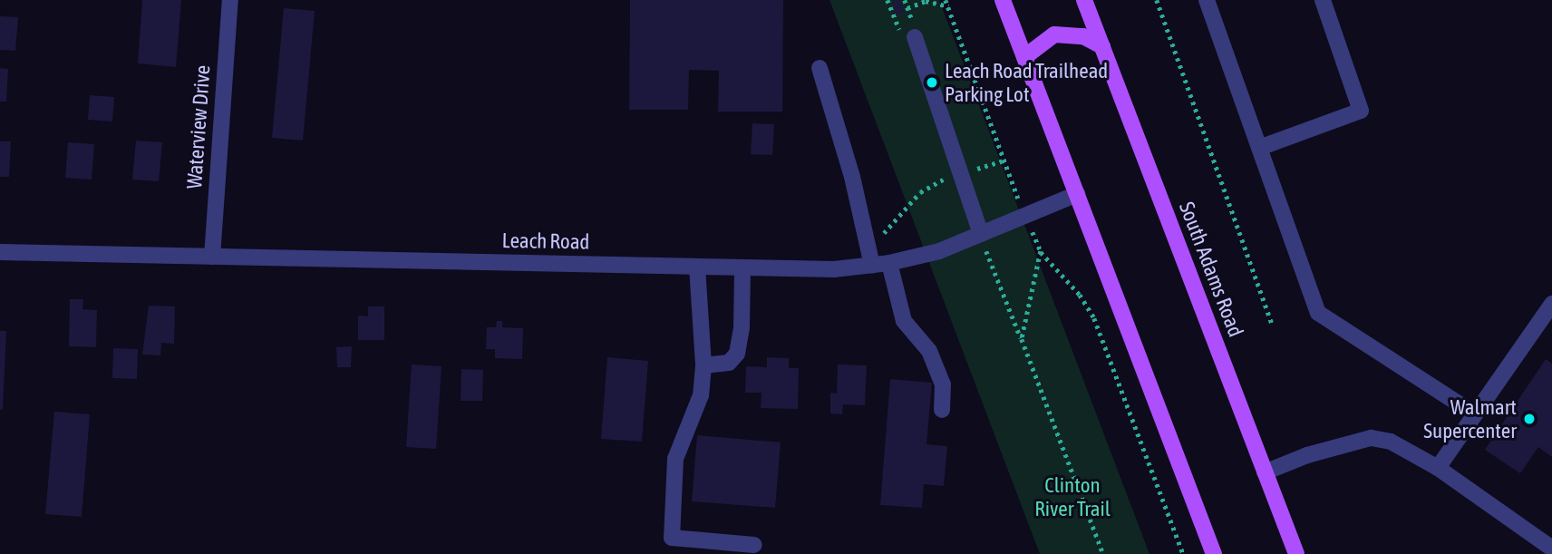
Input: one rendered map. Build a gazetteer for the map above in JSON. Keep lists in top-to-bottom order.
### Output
{
  "streets": {
    "main road": ["South Adams Road"],
    "street": ["Waterview Drive", "Leach Road"]
  },
  "crossings": [
    ["Waterview Drive", "Leach Road"]
  ],
  "parks": ["Clinton River Trail"],
  "places": ["Leach Road Trailhead Parking Lot", "Walmart Supercenter"]
}
